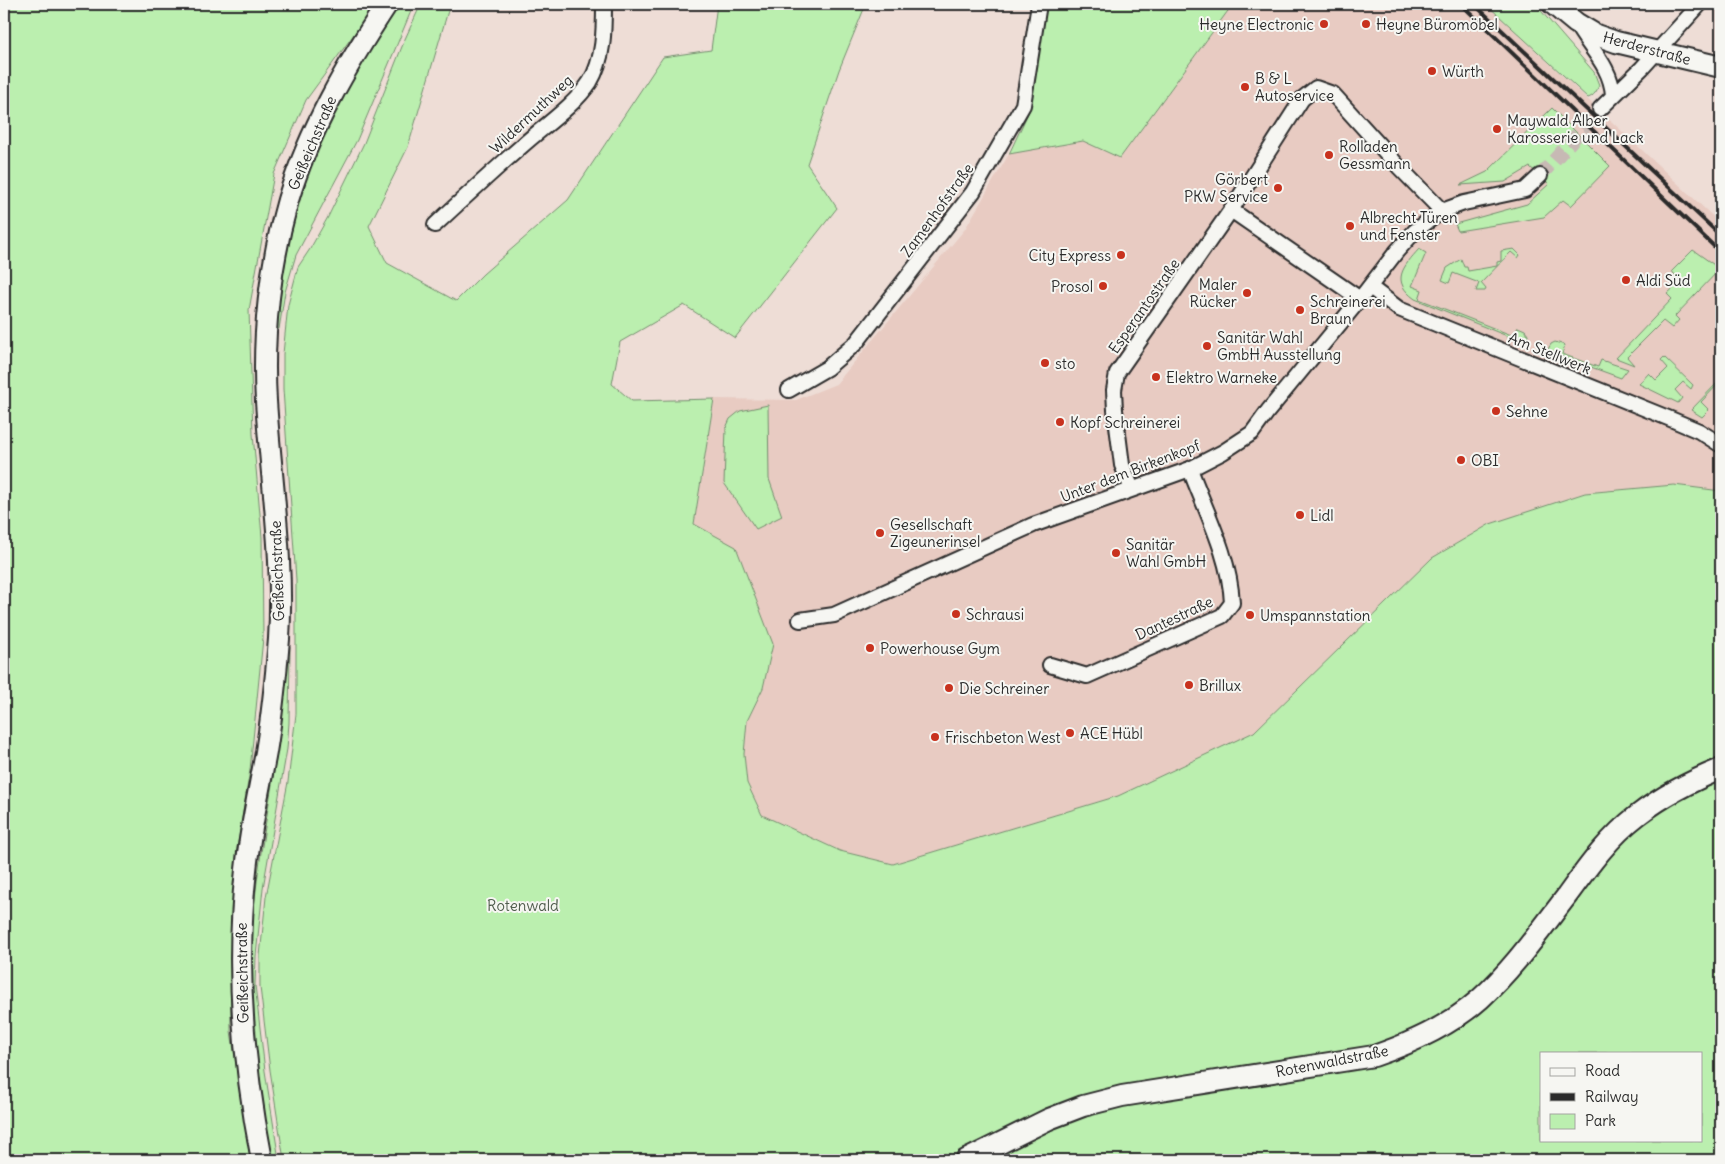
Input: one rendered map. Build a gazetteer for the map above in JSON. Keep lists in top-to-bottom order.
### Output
{
  "streets": {
    "main road": ["Herderstraße", "Geißeichstraße", "Rotenwaldstraße"],
    "street": [
      "Wildermuthweg",
      "Zamenhofstraße",
      "Esperantostraße",
      "Am Stellwerk",
      "Unter dem Birkenkopf",
      "Dantestraße"
    ]
  },
  "crossings": [
    ["Esperantostraße", "Unter dem Birkenkopf"],
    ["Am Stellwerk", "Unter dem Birkenkopf"],
    ["Unter dem Birkenkopf", "Dantestraße"]
  ],
  "parks": ["Rotenwald"],
  "places": [
    "Heyne Electronic",
    "Heyne Büromöbel",
    "Würth",
    "B & L Autoservice",
    "Maywald Alber Karosserie und Lack",
    "Rolladen Gessmann",
    "Görbert PKW Service",
    "Albrecht Türen und Fenster",
    "City Express",
    "Aldi Süd",
    "Prosol",
    "Maler Rücker",
    "Schreinerei Braun",
    "Sanitär Wahl GmbH Ausstellung",
    "sto",
    "Elektro Warneke",
    "Sehne",
    "Kopf Schreinerei",
    "OBI",
    "Lidl",
    "Gesellschaft Zigeunerinsel",
    "Sanitär Wahl GmbH",
    "Schrausi",
    "Umspannstation",
    "Powerhouse Gym",
    "Brillux",
    "Die Schreiner",
    "ACE Hübl",
    "Frischbeton West"
  ],
  "legend": ["Road", "Railway", "Park"]
}
